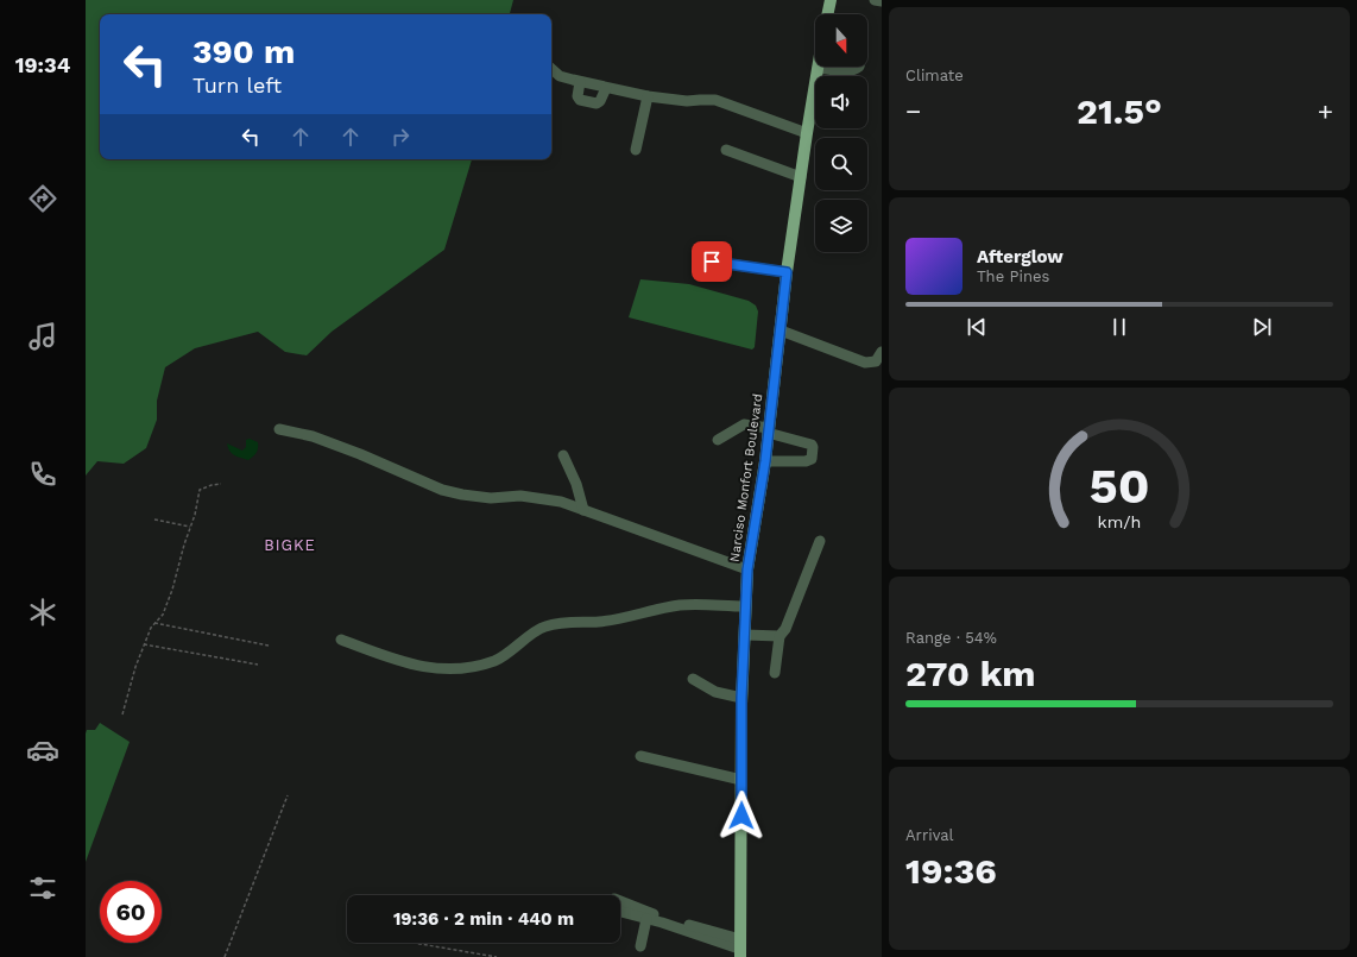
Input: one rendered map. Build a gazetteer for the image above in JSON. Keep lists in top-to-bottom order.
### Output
{
  "streets": {
    "main road": ["Narciso Monfort Boulevard"]
  },
  "districts": ["BIGKE"],
  "north": "bottom",
  "page": {
    "tabs": "19:34",
    "tile": [
      "Climate",
      ["Range · 54%", "270 km"],
      ["Arrival", "19:36"]
    ],
    "turn": ["390 m", "Turn left"],
    "heat": ["−", "21.5°", "+"],
    "song": ["Afterglow", "The Pines"],
    "limit": "60",
    "trip": "19:36 · 2 min · 440 m",
    "gauge": ["50", "km/h"]
  }
}
